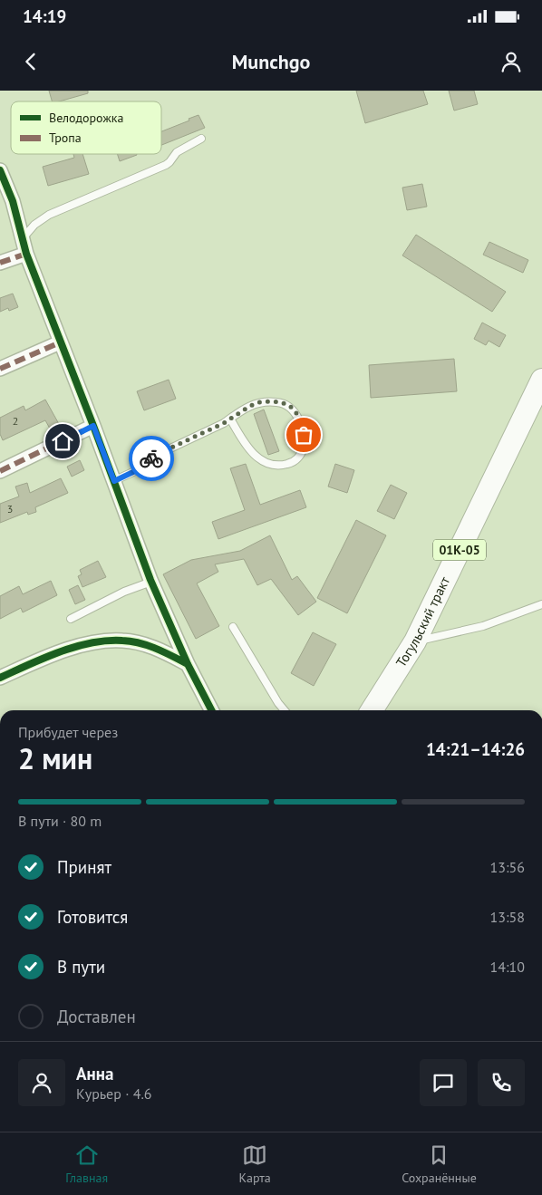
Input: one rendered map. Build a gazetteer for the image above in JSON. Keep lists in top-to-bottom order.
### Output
{
  "streets": {
    "main road": ["01К-05", "Тогульский тракт"]
  },
  "house_numbers": ["2", "3"],
  "legend": ["Велодорожка", "Тропа"],
  "page": {
    "status": "14:19",
    "header": "Munchgo",
    "heading": ["2 мин", "Прибудет через", "14:21–14:26"],
    "panel": ["Анна", "Курьер · 4.6"],
    "bar": "В пути · 80 m",
    "list": [
      ["Принят", "13:56"],
      ["Готовится", "13:58"],
      ["В пути", "14:10"],
      "Доставлен"
    ],
    "tabs": ["Главная", "Карта", "Сохранённые"]
  }
}
